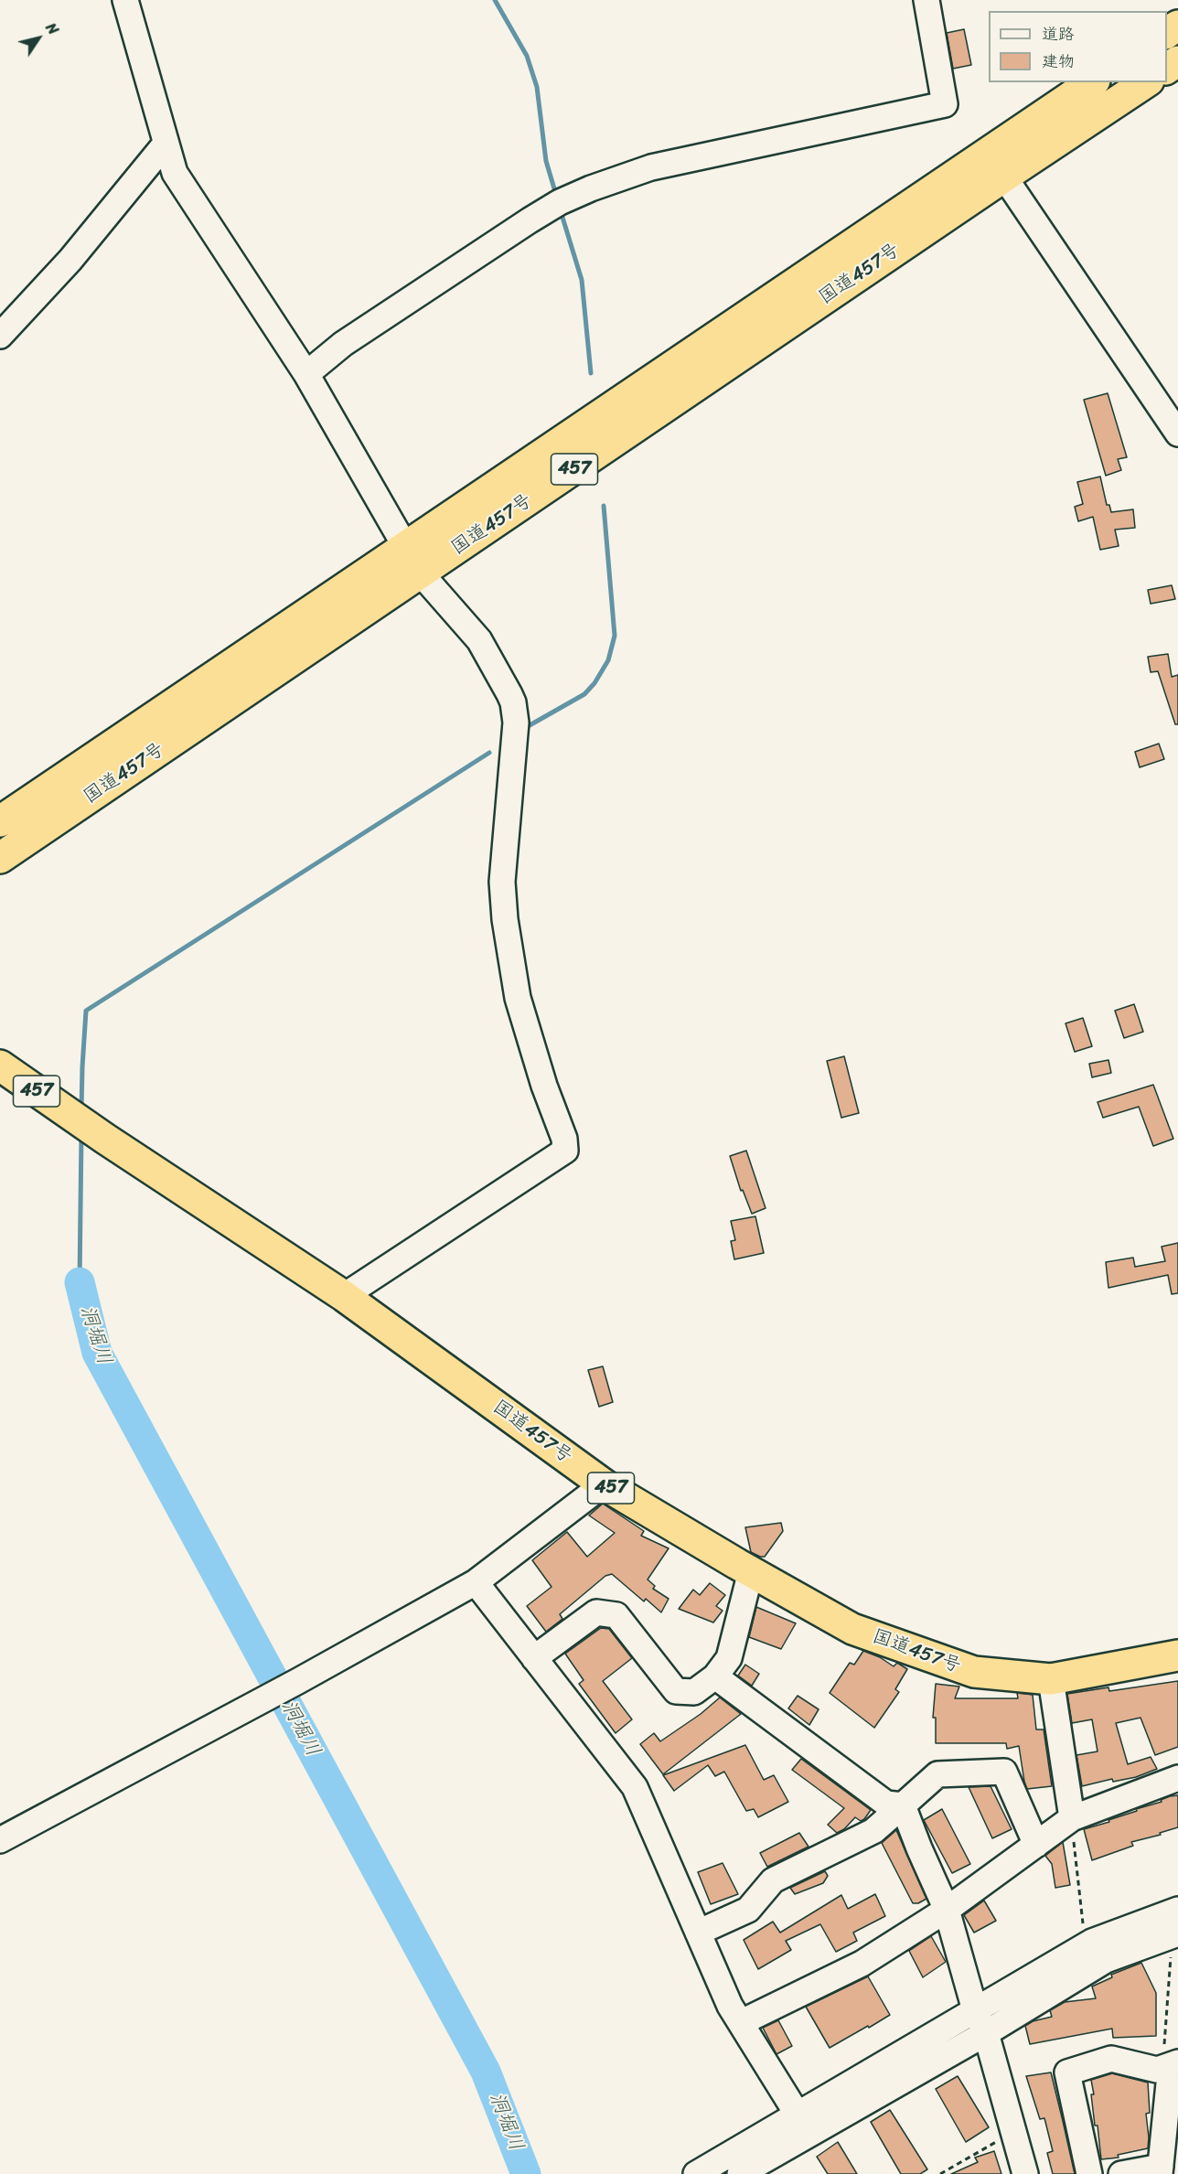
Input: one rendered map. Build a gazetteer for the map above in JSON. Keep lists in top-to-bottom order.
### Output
{
  "streets": {
    "highway": ["国道457号", "457"]
  },
  "water": ["洞堀川"],
  "legend": ["道路", "建物"],
  "north": "top right"
}
